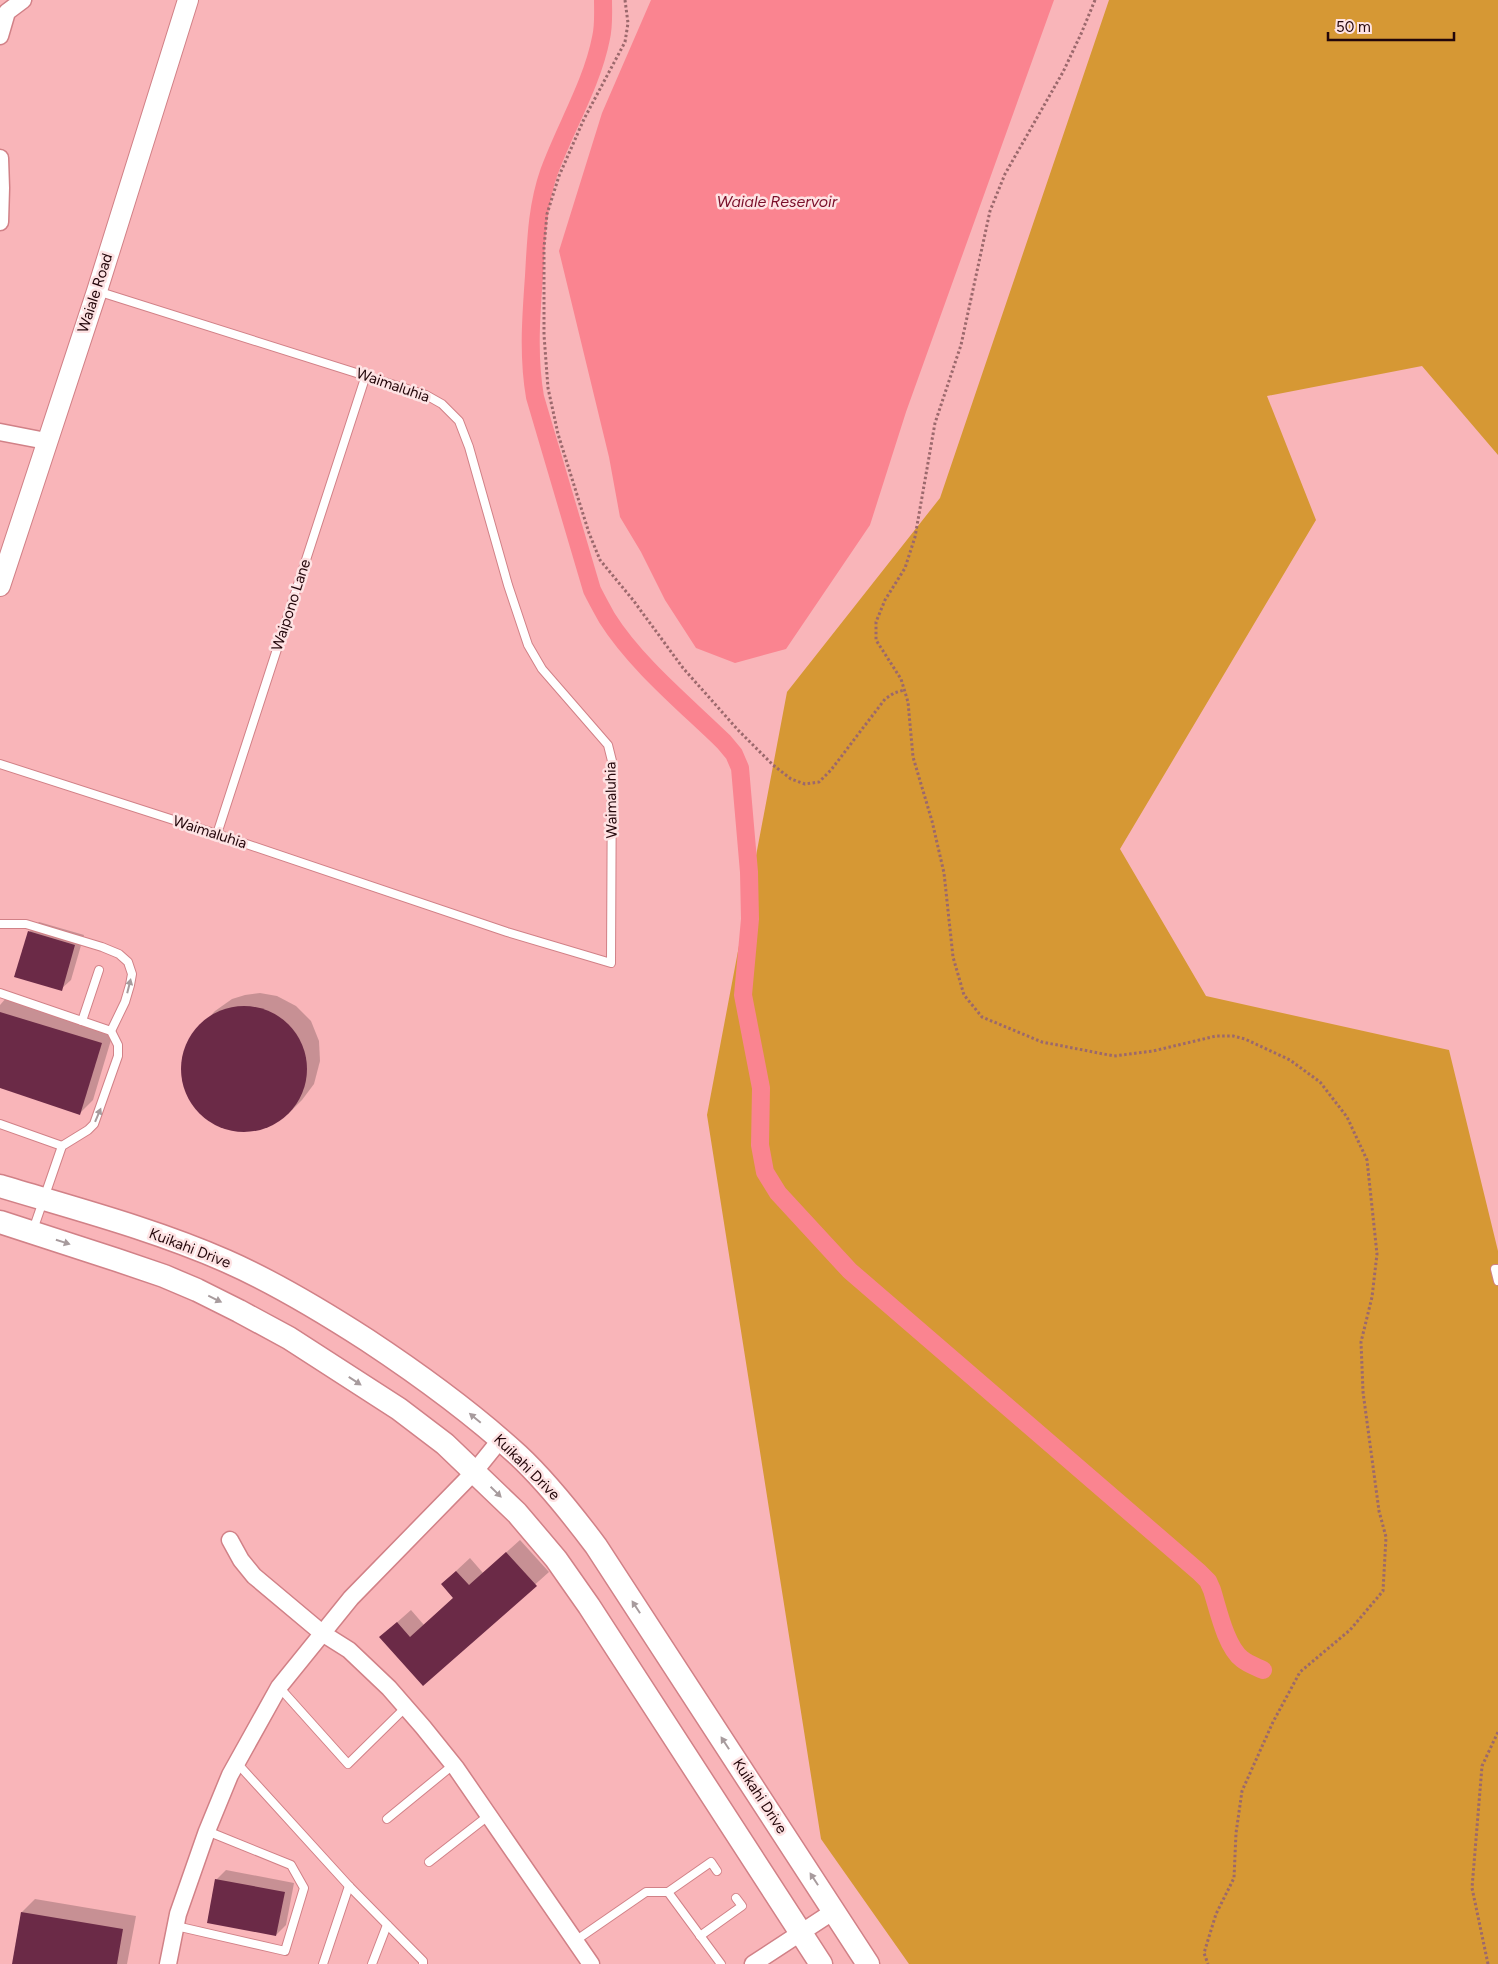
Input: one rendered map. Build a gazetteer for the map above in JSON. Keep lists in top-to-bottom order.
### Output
{
  "streets": {
    "main road": ["Kuikahi Drive"],
    "street": ["Waiale Road"],
    "lane": ["Waimaluhia", "Waipono Lane"]
  },
  "crossings": [
    ["Waiale Road", "Waimaluhia"],
    ["Waimaluhia", "Waipono Lane"]
  ],
  "water": ["Waiale Reservoir"],
  "scale_bar": "50 m"
}
